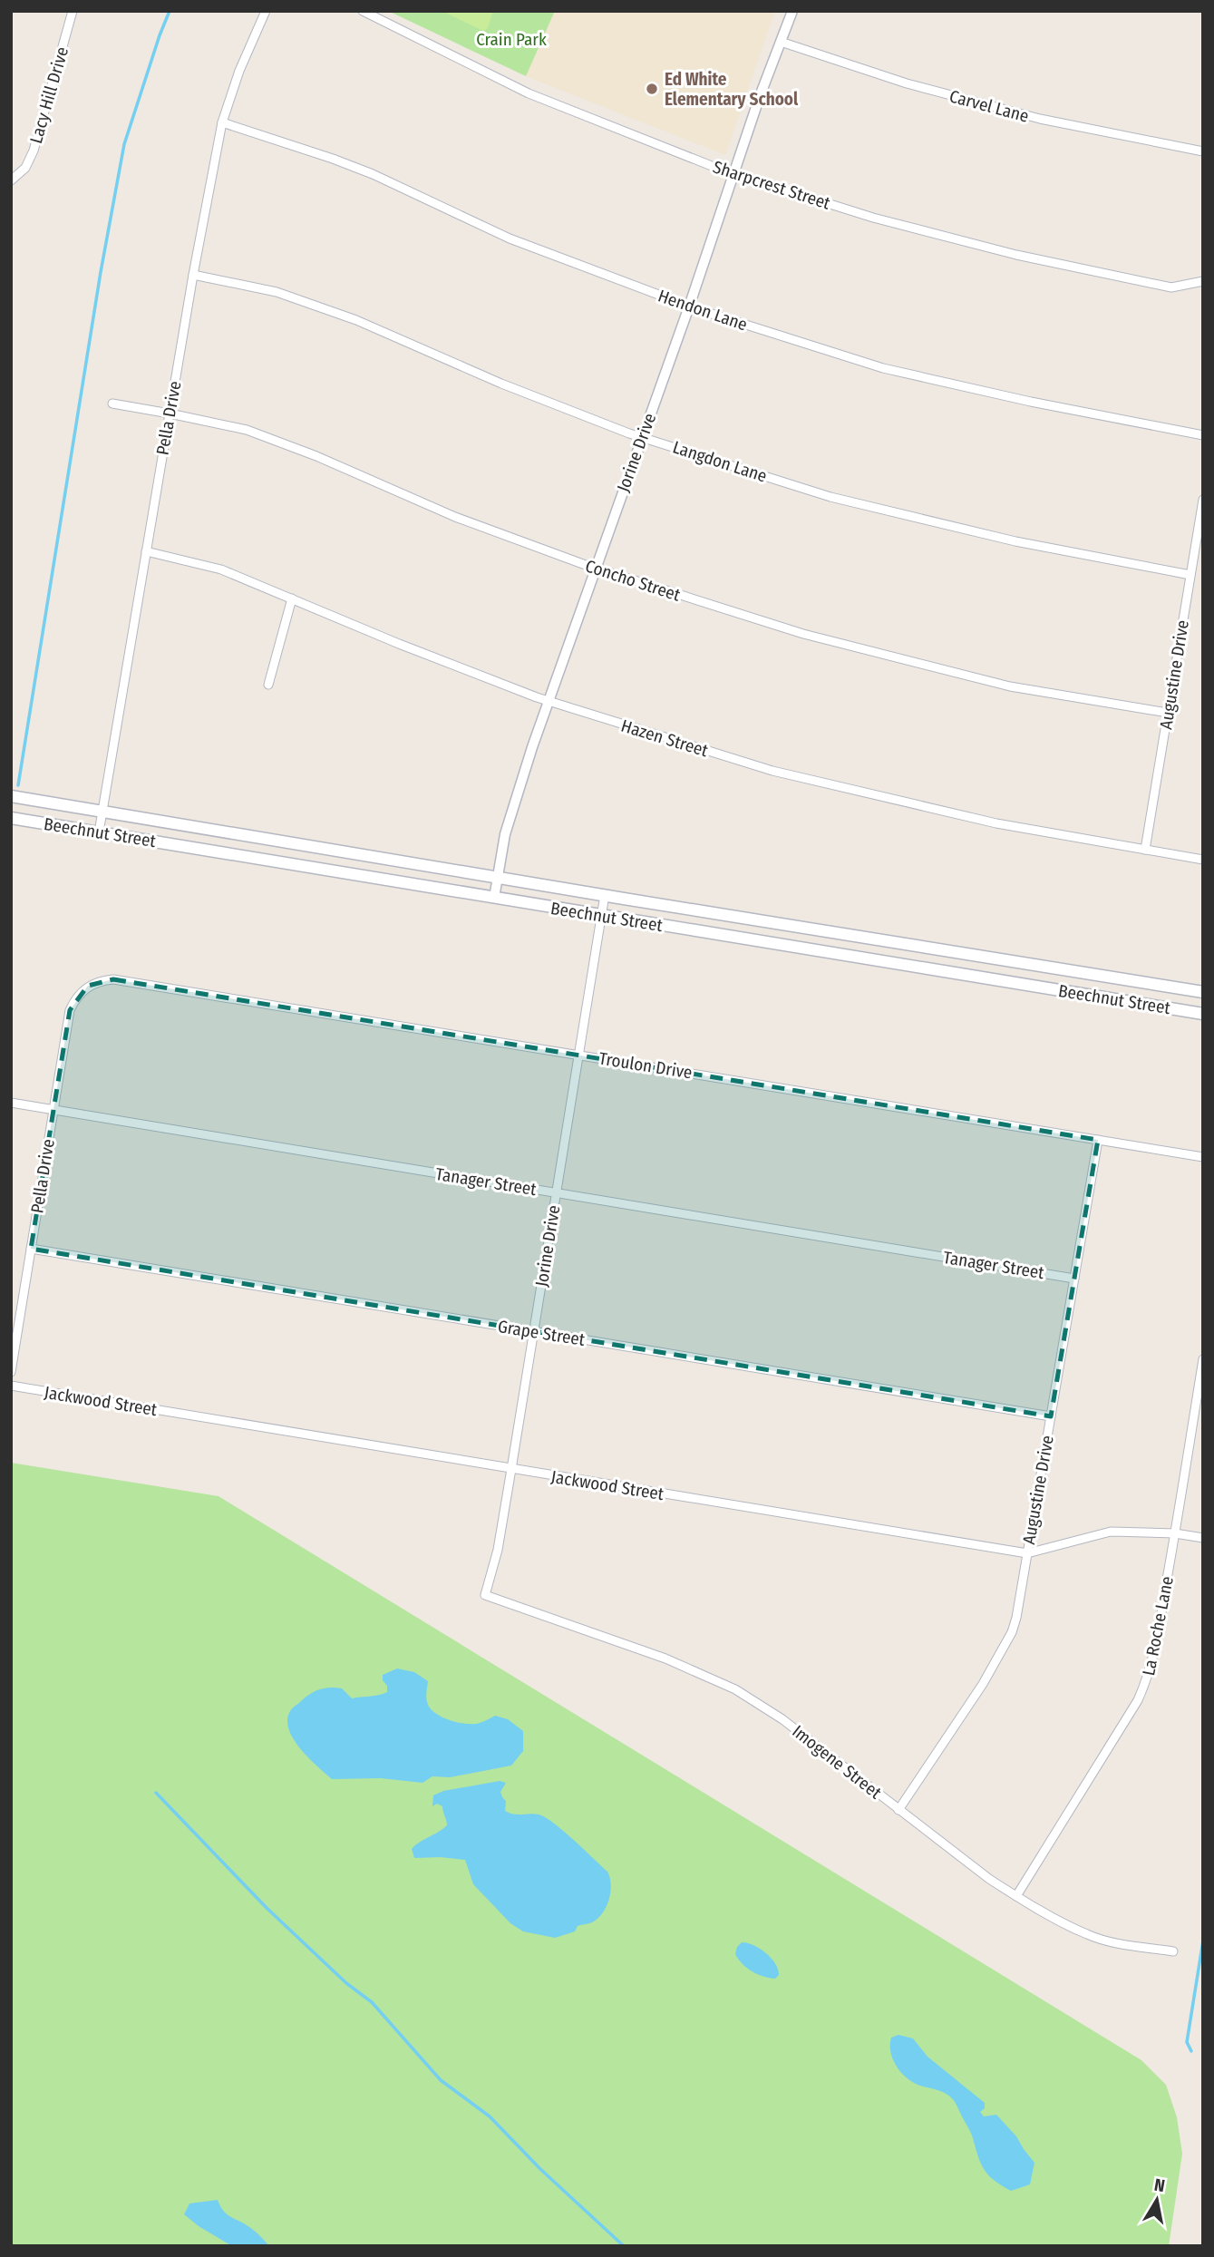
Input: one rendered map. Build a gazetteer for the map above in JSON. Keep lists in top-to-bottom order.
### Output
{
  "streets": {
    "main road": ["Beechnut Street"],
    "street": [
      "Lacy Hill Drive",
      "Carvel Lane",
      "Sharpcrest Street",
      "Hendon Lane",
      "Pella Drive",
      "Jorine Drive",
      "Langdon Lane",
      "Concho Street",
      "Augustine Drive",
      "Hazen Street",
      "Troulon Drive",
      "Tanager Street",
      "Grape Street",
      "Jackwood Street",
      "La Roche Lane",
      "Imogene Street"
    ]
  },
  "crossings": [
    ["Carvel Lane", "Jorine Drive"],
    ["Sharpcrest Street", "Jorine Drive"],
    ["Hendon Lane", "Pella Drive"],
    ["Hendon Lane", "Jorine Drive"],
    ["Pella Drive", "Langdon Lane"],
    ["Pella Drive", "Concho Street"],
    ["Pella Drive", "Hazen Street"],
    ["Pella Drive", "Beechnut Street"],
    ["Pella Drive", "Troulon Drive"],
    ["Pella Drive", "Tanager Street"],
    ["Pella Drive", "Grape Street"],
    ["Jorine Drive", "Langdon Lane"],
    ["Jorine Drive", "Concho Street"],
    ["Jorine Drive", "Hazen Street"],
    ["Jorine Drive", "Beechnut Street"],
    ["Jorine Drive", "Troulon Drive"],
    ["Jorine Drive", "Tanager Street"],
    ["Jorine Drive", "Grape Street"],
    ["Jorine Drive", "Jackwood Street"],
    ["Jorine Drive", "Imogene Street"],
    ["Langdon Lane", "Augustine Drive"],
    ["Concho Street", "Augustine Drive"],
    ["Augustine Drive", "Hazen Street"],
    ["Augustine Drive", "Troulon Drive"],
    ["Augustine Drive", "Tanager Street"],
    ["Augustine Drive", "Grape Street"],
    ["Augustine Drive", "Jackwood Street"],
    ["Augustine Drive", "Imogene Street"],
    ["Jackwood Street", "La Roche Lane"],
    ["La Roche Lane", "Imogene Street"]
  ],
  "parks": ["Crain Park"],
  "places": ["Ed White Elementary School"],
  "north": "top"
}
